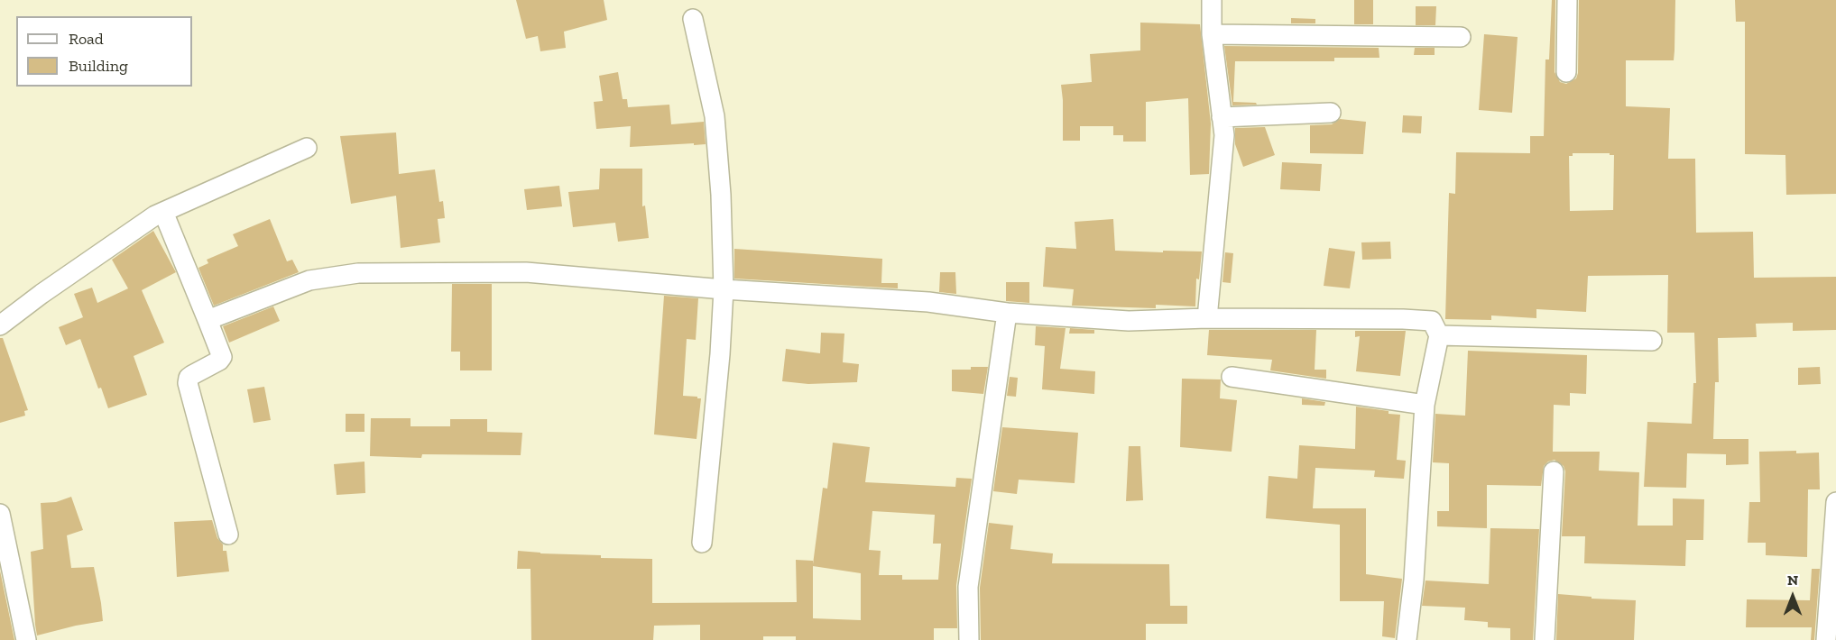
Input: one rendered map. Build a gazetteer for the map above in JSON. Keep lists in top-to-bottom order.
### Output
{
  "legend": ["Road", "Building"],
  "north": "top"
}
